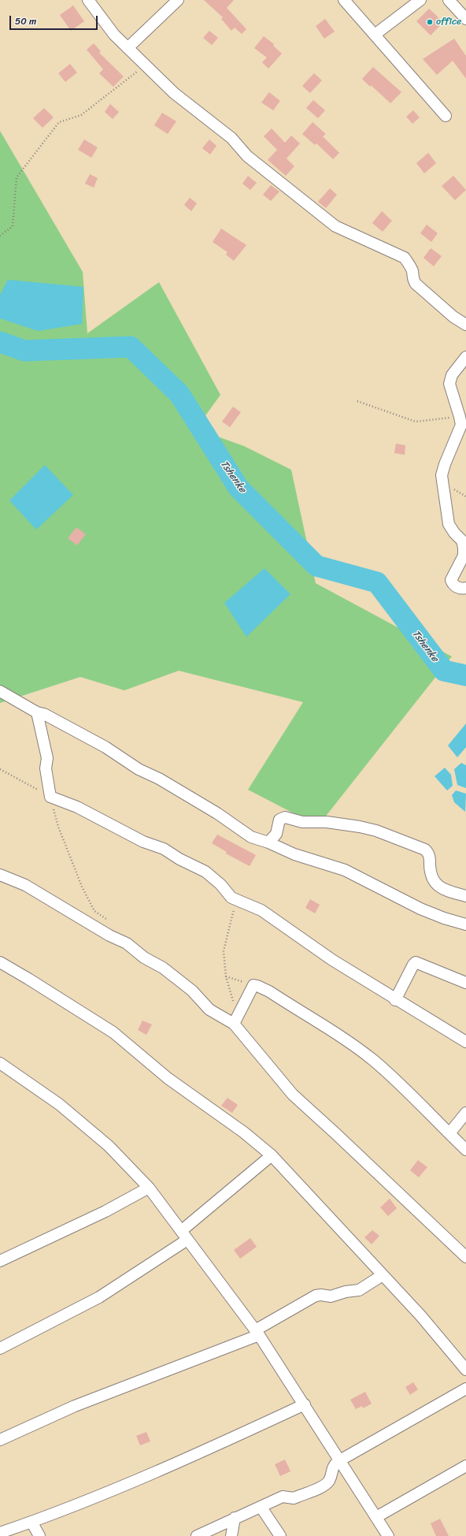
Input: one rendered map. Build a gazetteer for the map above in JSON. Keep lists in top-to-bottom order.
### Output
{
  "water": ["Tshenke"],
  "places": ["office"],
  "scale_bar": "50 m"
}
